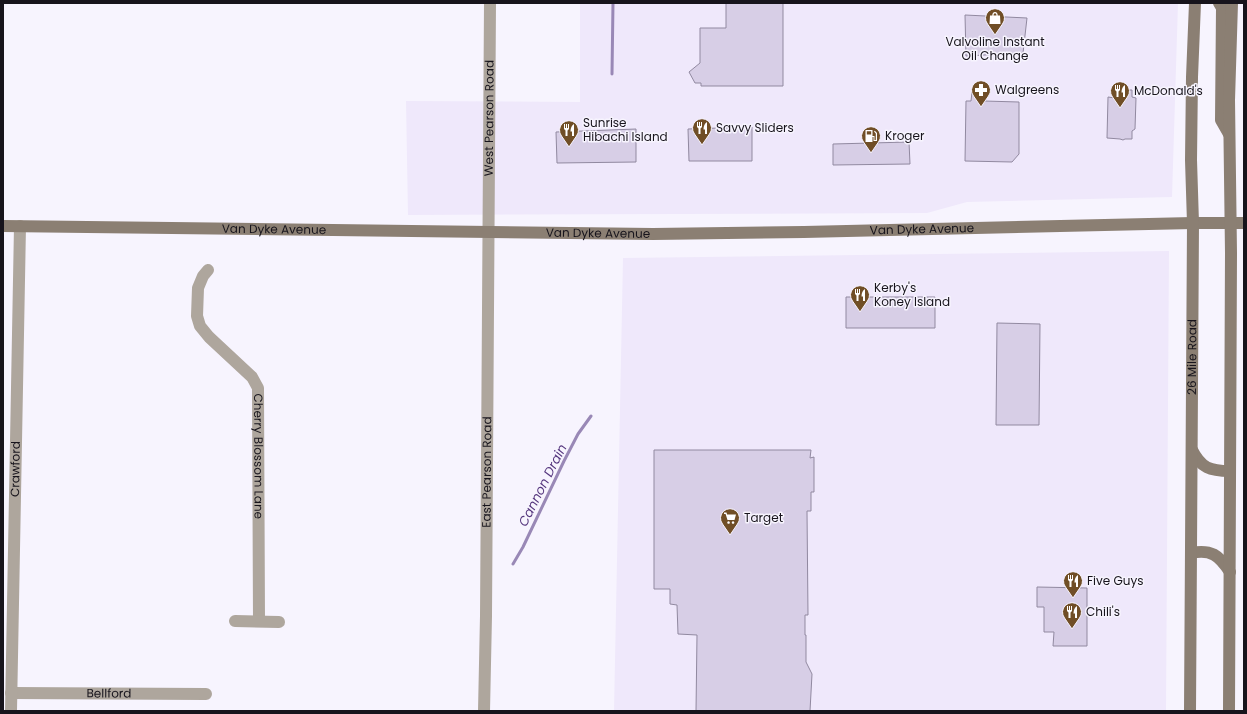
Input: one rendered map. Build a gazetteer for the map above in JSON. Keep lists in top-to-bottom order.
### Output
{
  "streets": {
    "main road": ["Van Dyke Avenue", "26 Mile Road"],
    "street": [
      "West Pearson Road",
      "Cherry Blossom Lane",
      "Crawford",
      "East Pearson Road",
      "Bellford"
    ]
  },
  "crossings": [
    ["West Pearson Road", "Van Dyke Avenue"],
    ["West Pearson Road", "East Pearson Road"],
    ["Van Dyke Avenue", "26 Mile Road"],
    ["Van Dyke Avenue", "Crawford"],
    ["Van Dyke Avenue", "East Pearson Road"],
    ["Crawford", "Bellford"]
  ],
  "water": ["Cannon Drain"],
  "places": {
    "shop": ["Valvoline Instant Oil Change"],
    "pharmacy": ["Walgreens"],
    "restaurant": [
      "McDonald's",
      "Savvy Sliders",
      "Sunrise Hibachi Island",
      "Kerby's Koney Island",
      "Five Guys",
      "Chili's"
    ],
    "fuel station": ["Kroger"],
    "supermarket": ["Target"]
  }
}
